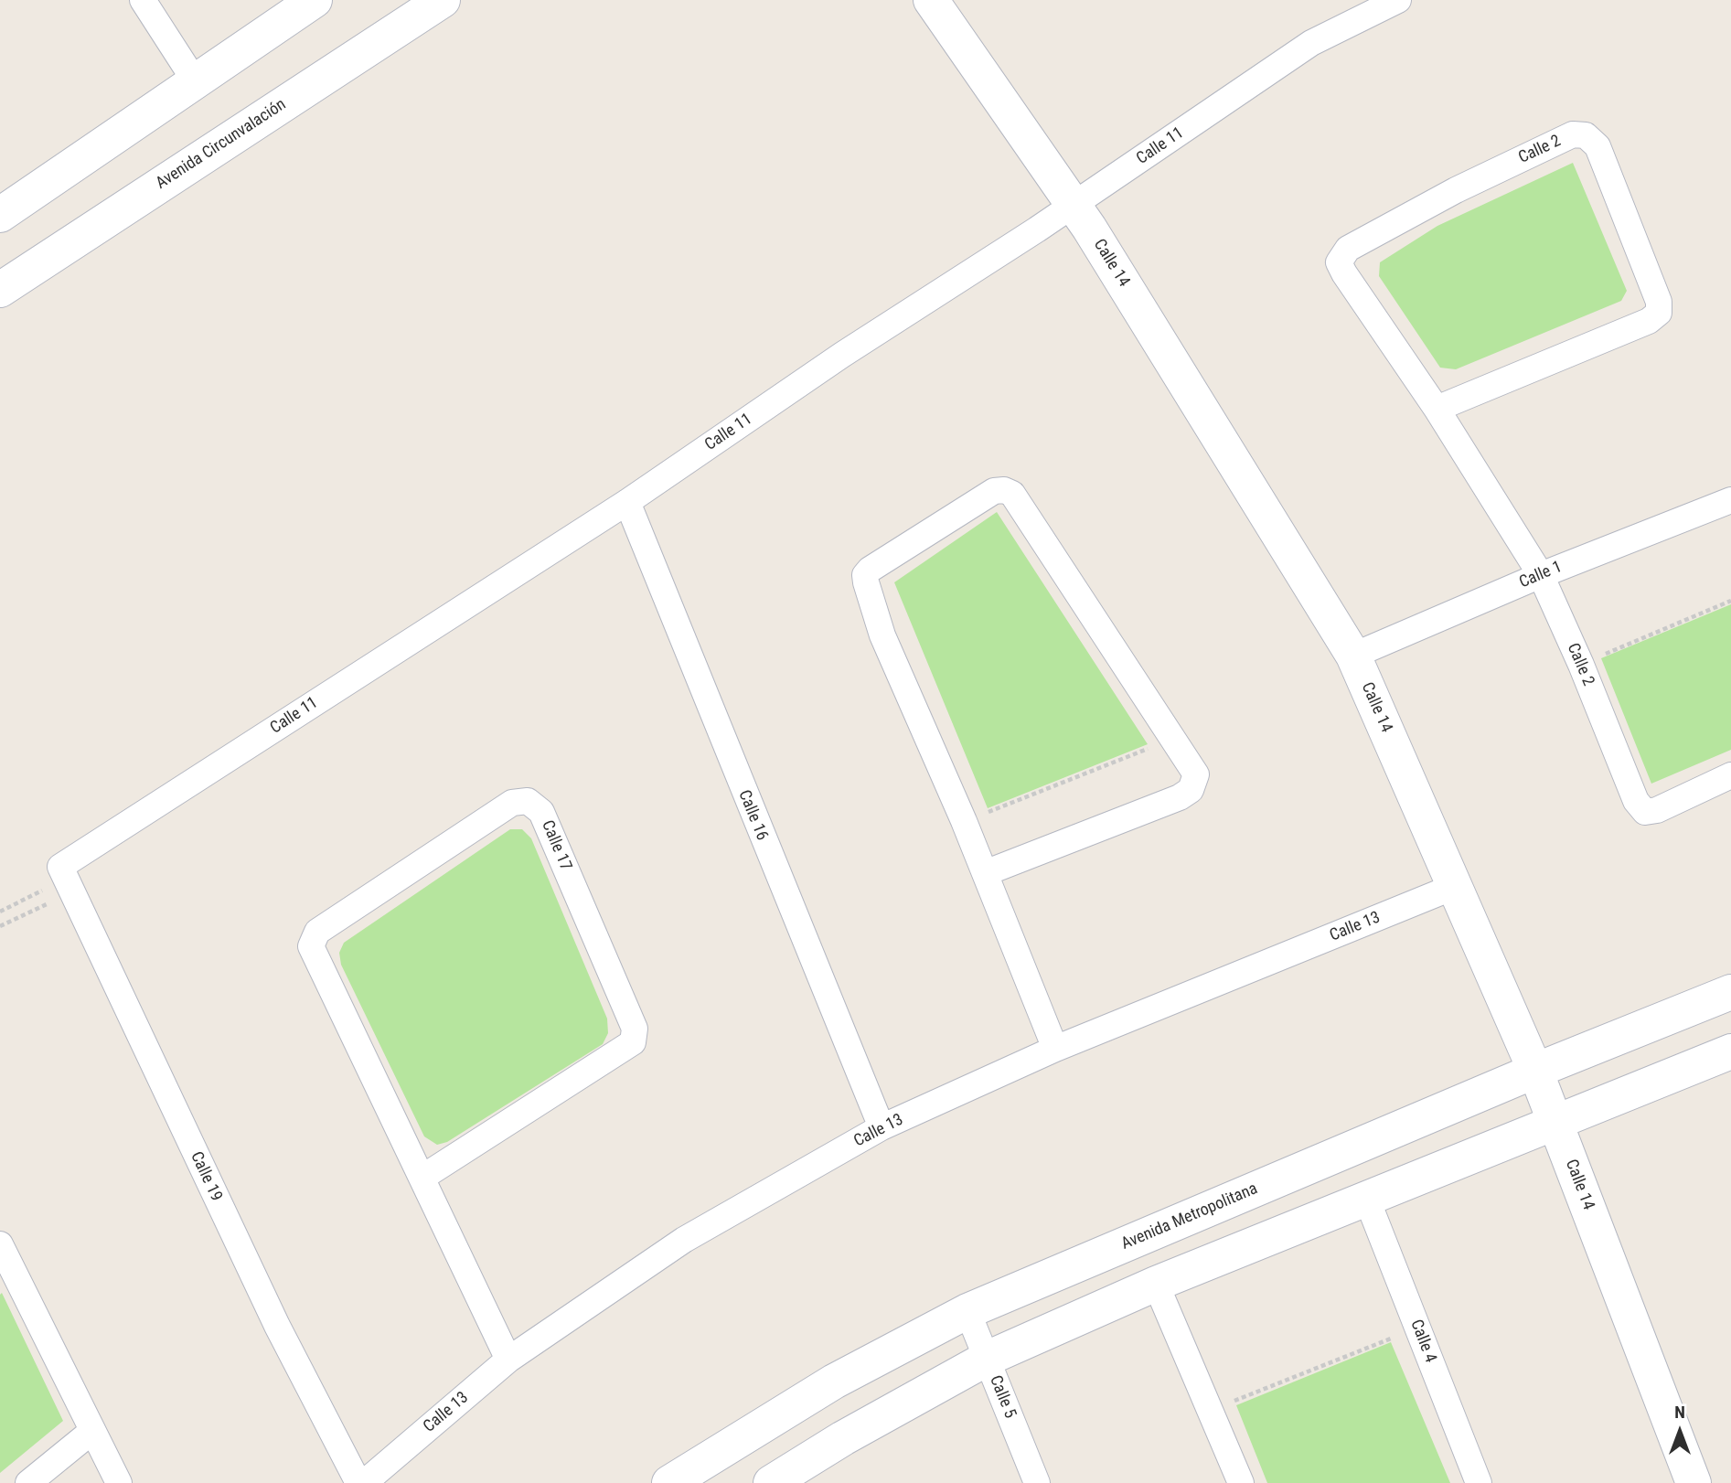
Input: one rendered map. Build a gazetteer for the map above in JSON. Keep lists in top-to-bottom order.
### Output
{
  "streets": {
    "street": [
      "Avenida Circunvalación",
      "Calle 11",
      "Calle 2",
      "Calle 14",
      "Calle 1",
      "Calle 16",
      "Calle 17",
      "Calle 13",
      "Calle 19",
      "Avenida Metropolitana",
      "Calle 4",
      "Calle 5"
    ]
  },
  "crossings": [
    ["Calle 11", "Calle 14"],
    ["Calle 11", "Calle 16"],
    ["Calle 11", "Calle 19"],
    ["Calle 2", "Calle 1"],
    ["Calle 14", "Calle 1"],
    ["Calle 14", "Calle 13"],
    ["Calle 14", "Avenida Metropolitana"],
    ["Calle 16", "Calle 13"],
    ["Calle 17", "Calle 13"],
    ["Avenida Metropolitana", "Calle 5"]
  ],
  "north": "top"
}
